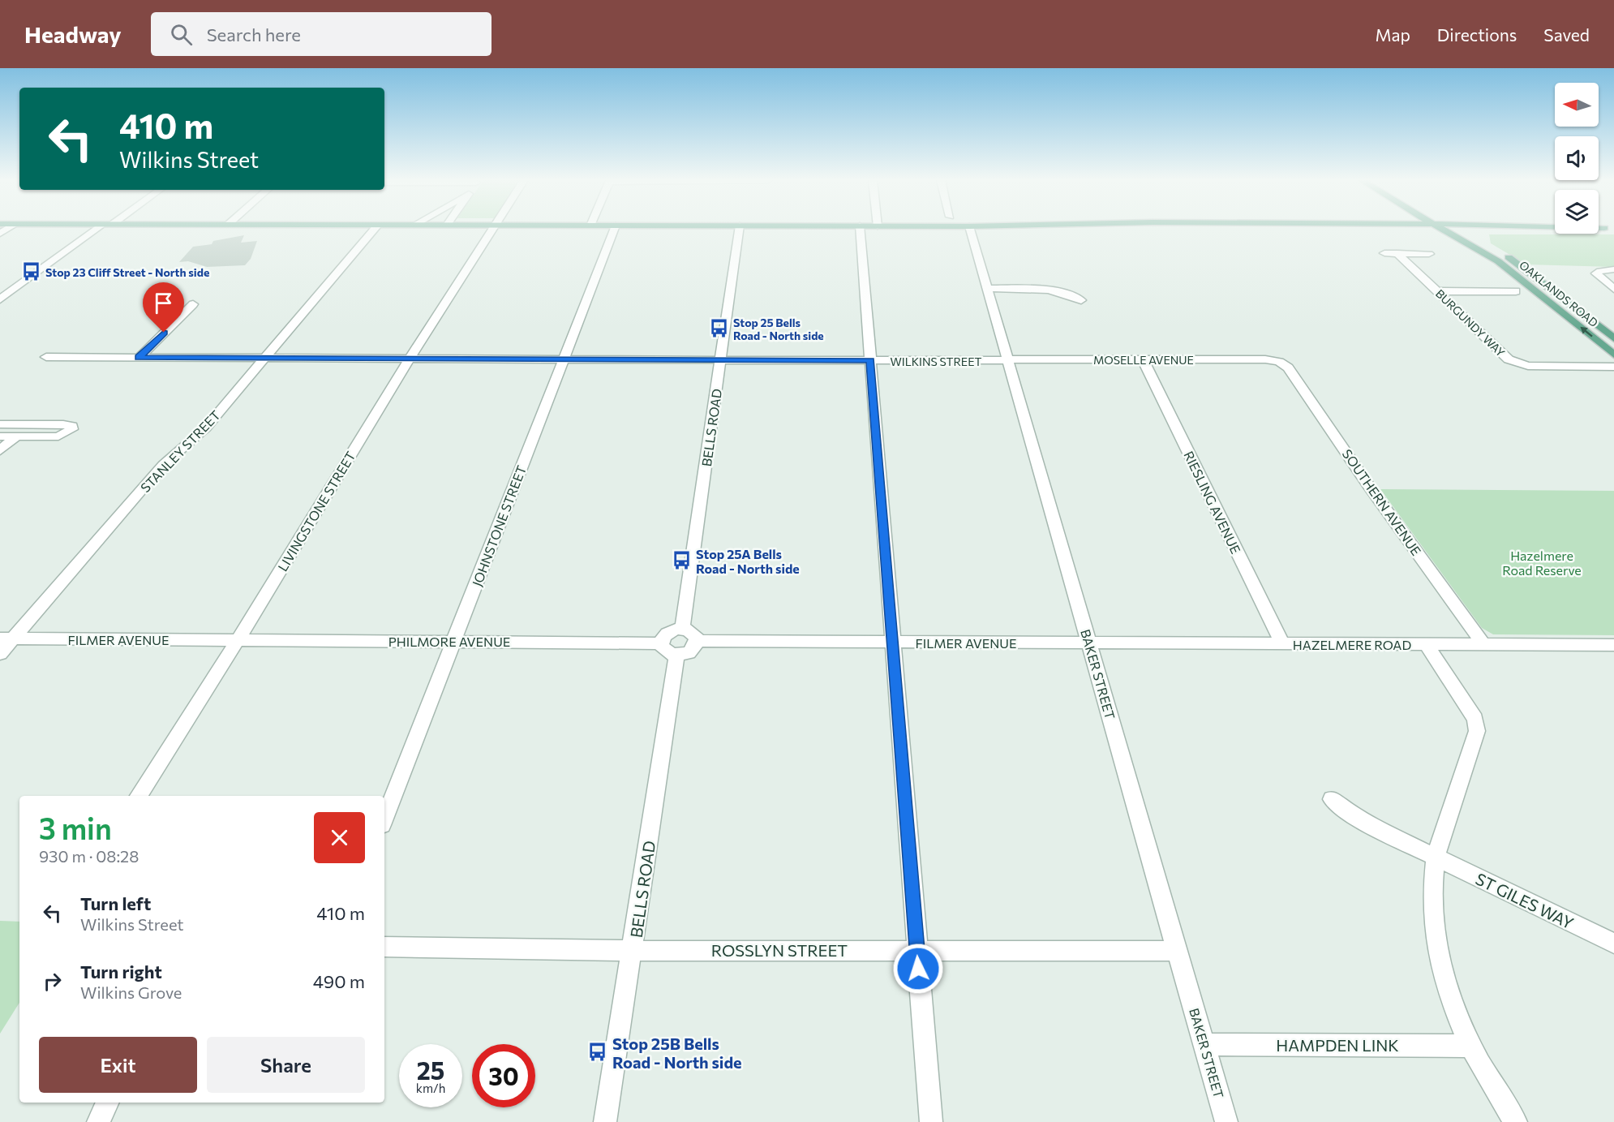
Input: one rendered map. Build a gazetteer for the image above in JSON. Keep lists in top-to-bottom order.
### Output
{
  "streets": {
    "main road": ["OAKLANDS ROAD"],
    "street": [
      "BURGUNDY WAY",
      "MOSELLE AVENUE",
      "WILKINS STREET",
      "BELLS ROAD",
      "STANLEY STREET",
      "RIESLING AVENUE",
      "SOUTHERN AVENUE",
      "LIVINGSTONE STREET",
      "JOHNSTONE STREET",
      "FILMER AVENUE",
      "PHILMORE AVENUE",
      "HAZELMERE ROAD",
      "BAKER STREET",
      "ST GILES WAY",
      "ROSSLYN STREET",
      "HAMPDEN LINK"
    ]
  },
  "crossings": [
    ["MOSELLE AVENUE", "WILKINS STREET"],
    ["MOSELLE AVENUE", "RIESLING AVENUE"],
    ["MOSELLE AVENUE", "SOUTHERN AVENUE"],
    ["MOSELLE AVENUE", "BAKER STREET"],
    ["WILKINS STREET", "BELLS ROAD"],
    ["WILKINS STREET", "STANLEY STREET"],
    ["WILKINS STREET", "LIVINGSTONE STREET"],
    ["WILKINS STREET", "JOHNSTONE STREET"],
    ["WILKINS STREET", "BAKER STREET"],
    ["BELLS ROAD", "FILMER AVENUE"],
    ["BELLS ROAD", "PHILMORE AVENUE"],
    ["BELLS ROAD", "ROSSLYN STREET"],
    ["STANLEY STREET", "FILMER AVENUE"],
    ["RIESLING AVENUE", "HAZELMERE ROAD"],
    ["SOUTHERN AVENUE", "HAZELMERE ROAD"],
    ["LIVINGSTONE STREET", "FILMER AVENUE"],
    ["LIVINGSTONE STREET", "PHILMORE AVENUE"],
    ["JOHNSTONE STREET", "PHILMORE AVENUE"],
    ["FILMER AVENUE", "PHILMORE AVENUE"],
    ["FILMER AVENUE", "HAZELMERE ROAD"],
    ["FILMER AVENUE", "BAKER STREET"],
    ["HAZELMERE ROAD", "BAKER STREET"],
    ["BAKER STREET", "ROSSLYN STREET"],
    ["BAKER STREET", "HAMPDEN LINK"]
  ],
  "parks": ["Hazelmere Road Reserve"],
  "places": {
    "bus stop": [
      "Stop 23 Cliff Street - North side",
      "Stop 25 Bells Road - North side",
      "Stop 25A Bells Road - North side",
      "Stop 25B Bells Road - North side"
    ]
  },
  "north": "left",
  "page": {
    "header": "Headway",
    "search": "Search here",
    "nav": ["Map", "Directions", "Saved"],
    "turn": ["410 m", "Wilkins Street"],
    "heading": ["3 min", "930 m · 08:28"],
    "list": [
      {
        "name": "Turn left",
        "note": "Wilkins Street",
        "value": "410 m"
      },
      {
        "name": "Turn right",
        "note": "Wilkins Grove",
        "value": "490 m"
      }
    ],
    "buttons": ["Exit", "Share"],
    "speed": "25 km/h",
    "limit": "30"
  }
}
